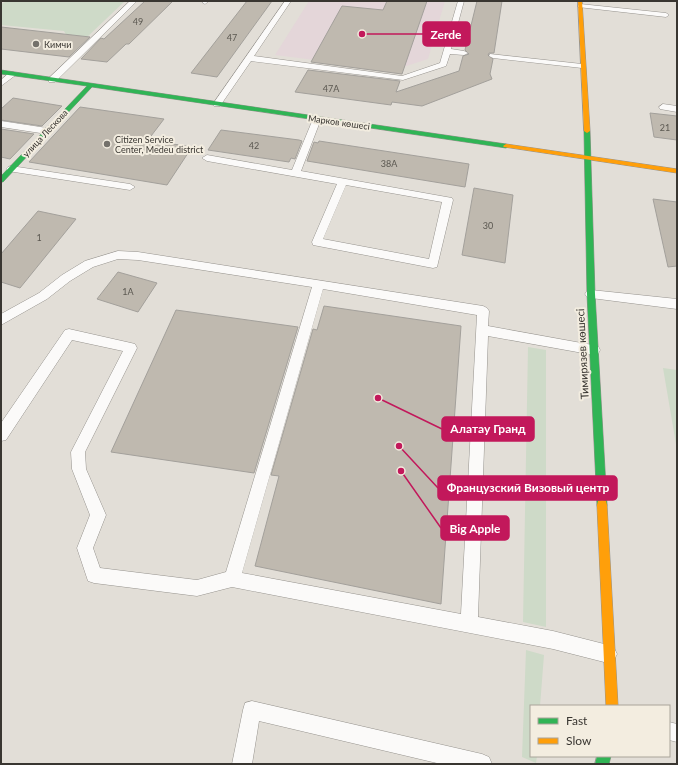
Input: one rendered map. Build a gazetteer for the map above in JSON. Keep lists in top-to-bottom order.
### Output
{
  "streets": {
    "street": ["Марков көшесі", "улица Лескова", "Тимирязев көшесі"]
  },
  "crossings": [
    ["Марков көшесі", "улица Лескова"],
    ["Марков көшесі", "Тимирязев көшесі"]
  ],
  "places": [
    "Zerde",
    "Кимчи",
    "Citizen Service Center, Medeu district",
    "Алатау Гранд",
    "Французский Визовый центр",
    "Big Apple"
  ],
  "house_numbers": [
    "49",
    "47",
    "47А",
    "21",
    "42",
    "38А",
    "30",
    "1",
    "1А"
  ],
  "legend": ["Fast", "Slow"]
}
